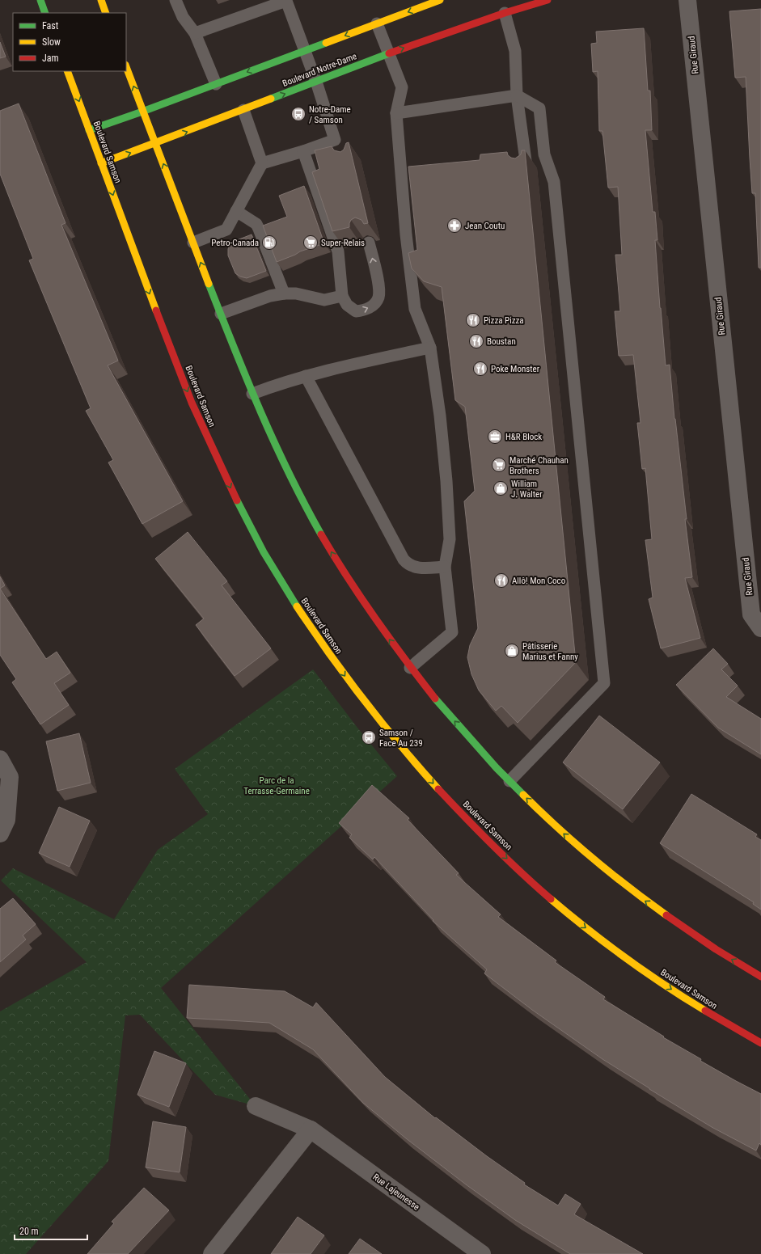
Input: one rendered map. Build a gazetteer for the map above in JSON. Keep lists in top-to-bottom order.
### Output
{
  "streets": {
    "street": [
      "Rue Giraud",
      "Boulevard Notre-Dame",
      "Boulevard Samson",
      "Rue Lajeunesse"
    ]
  },
  "crossings": [
    ["Boulevard Notre-Dame", "Boulevard Samson"]
  ],
  "parks": ["Parc de la Terrasse-Germaine"],
  "places": {
    "bus stop": ["Notre-Dame / Samson", "Samson / Face Au 239"],
    "pharmacy": ["Jean Coutu"],
    "fuel station": ["Petro-Canada"],
    "supermarket": ["Super-Relais", "Marché Chauhan Brothers"],
    "restaurant": [
      "Pizza Pizza",
      "Boustan",
      "Poke Monster",
      "Allô! Mon Coco"
    ],
    "office": ["H&R Block"],
    "shop": ["William J. Walter", "Pâtisserie Marius et Fanny"]
  },
  "legend": ["Fast", "Slow", "Jam"],
  "scale_bar": "20 m"
}
